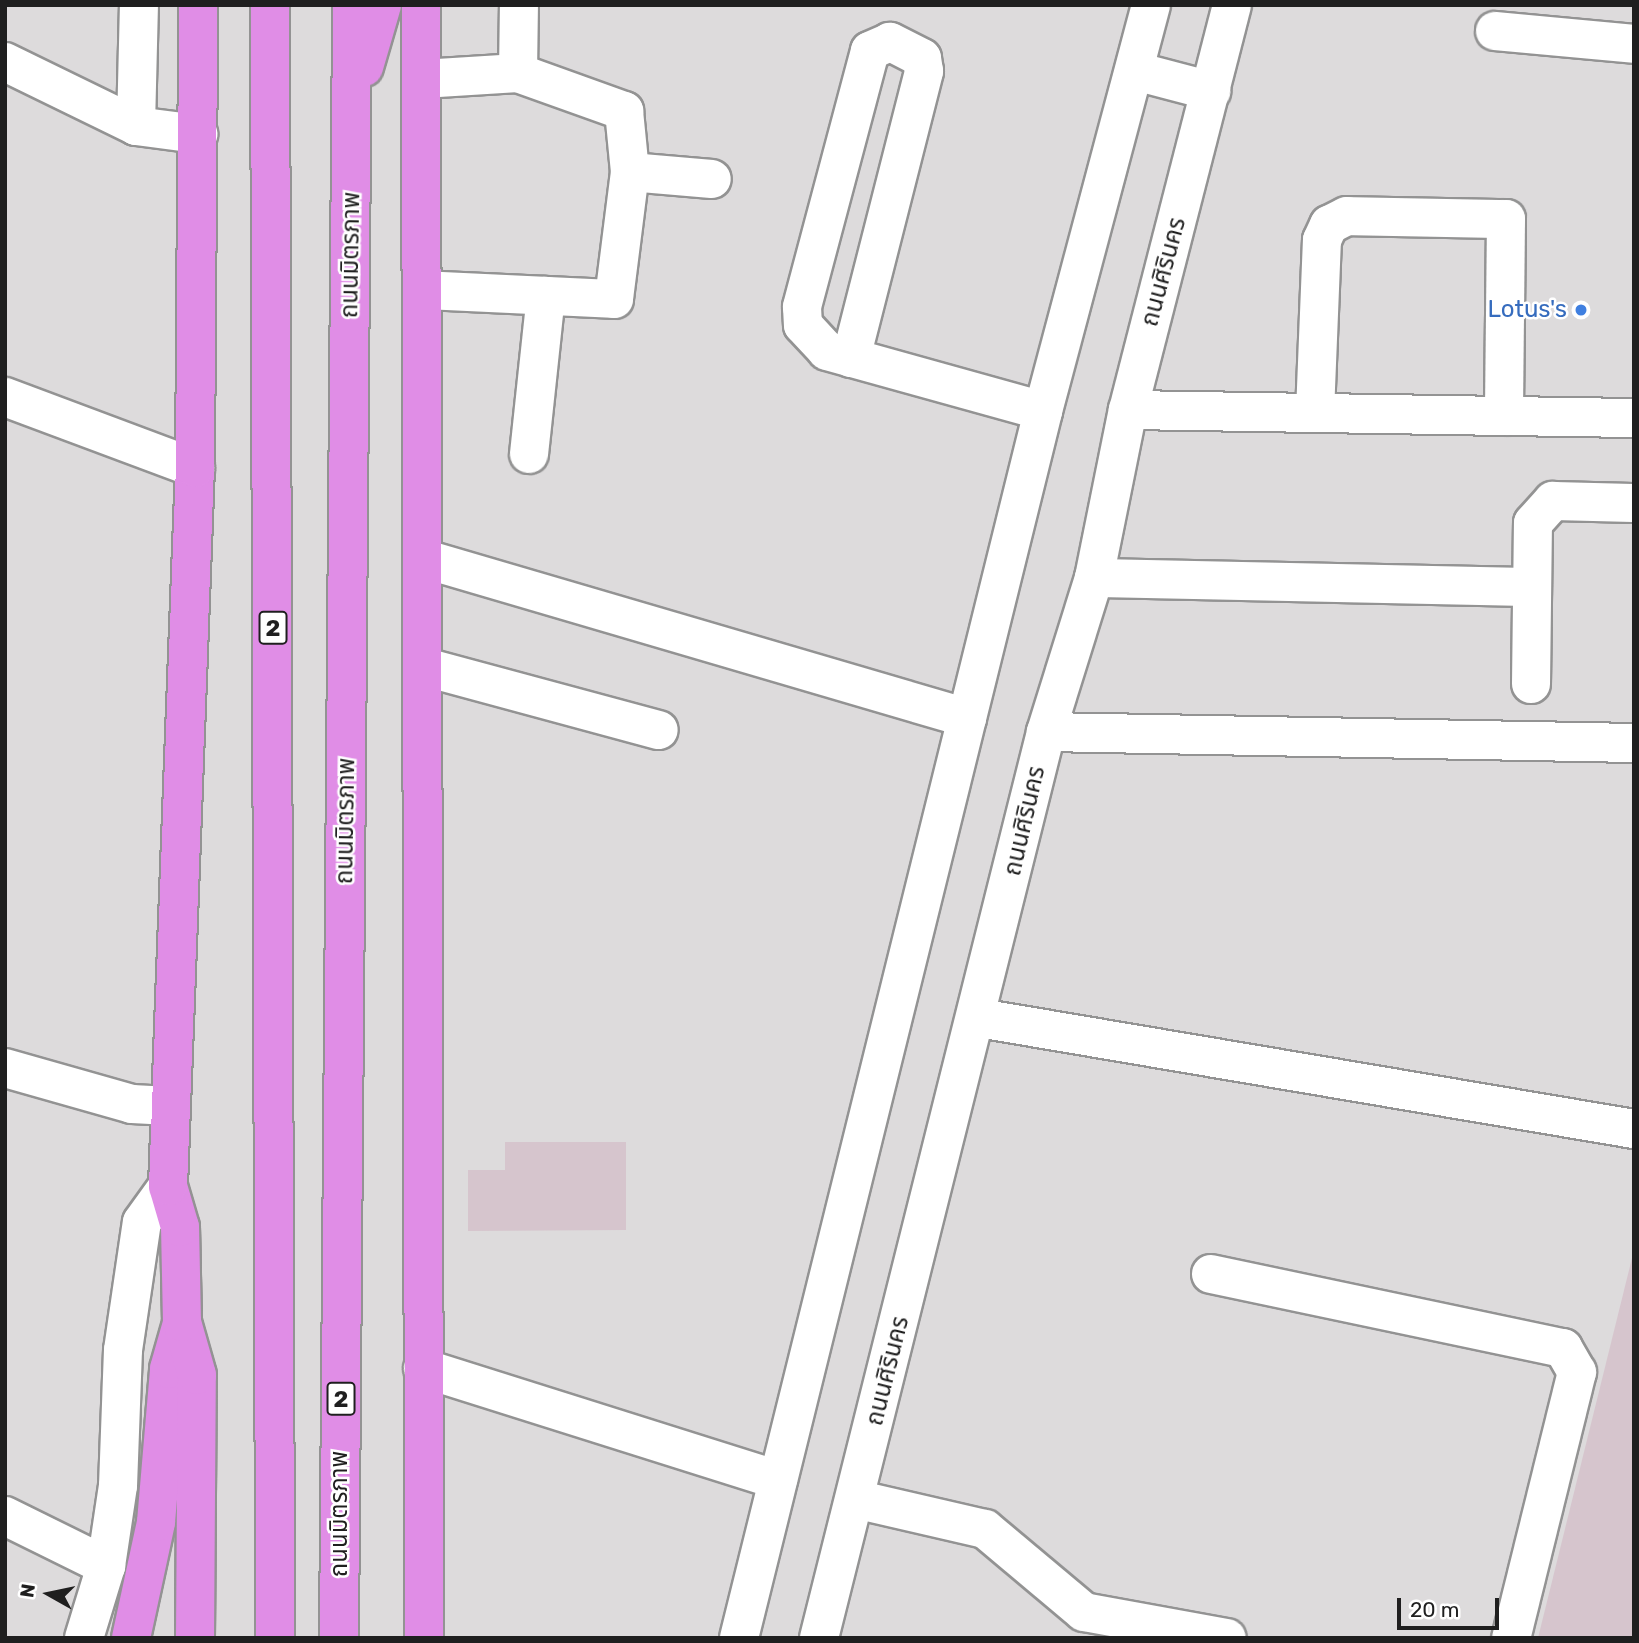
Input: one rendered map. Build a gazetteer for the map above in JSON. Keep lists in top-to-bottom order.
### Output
{
  "streets": {
    "highway": ["ถนนมิตรภาพ", "2"],
    "street": ["ถนนศิรินคร"]
  },
  "places": ["Lotus's"],
  "scale_bar": "20 m",
  "north": "left"
}
